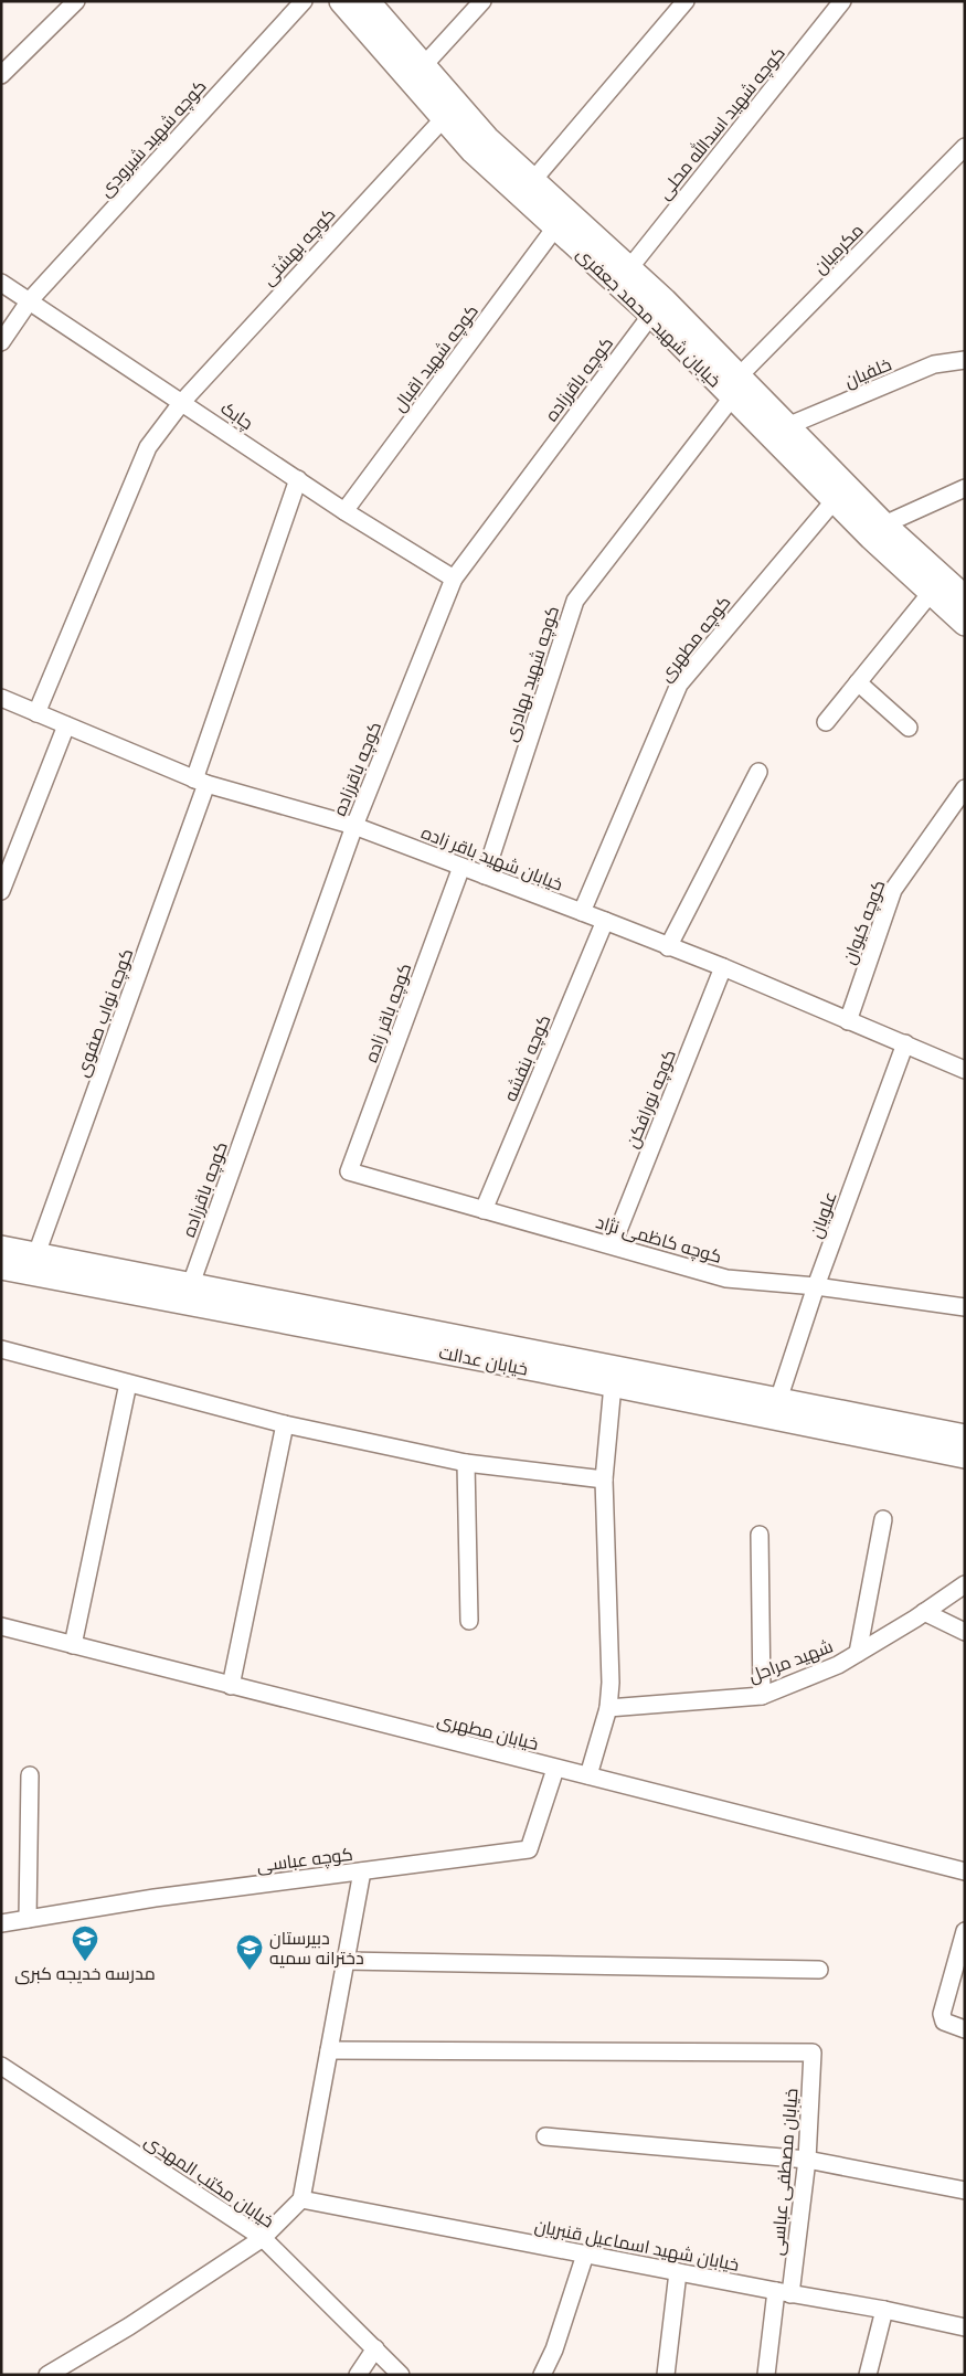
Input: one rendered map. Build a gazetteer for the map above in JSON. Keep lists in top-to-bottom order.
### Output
{
  "streets": {
    "main road": ["خیابان شهید محمد جعفری", "خیابان عدالت"],
    "street": [
      "کوچه شهید اسدالله محلی",
      "کوچه شهید شیرودی",
      "کوچه بهشتی",
      "مکرمیان",
      "کوچه شهید اقبال",
      "خلفیان",
      "کوچه باقرزاده",
      "چابک",
      "کوچه مطهری",
      "کوچه شهید بهادری",
      "خیابان شهید باقر زاده",
      "کوچه کیوان",
      "کوچه نواب صفوی",
      "کوچه باقر زاده",
      "کوچه بنفشه",
      "کوچه نورافکن",
      "علویان",
      "کوچه کاظمی نژاد",
      "شهید مراحل",
      "خیابان مطهری",
      "کوچه عباسی",
      "خیابان مصطفی عباسی",
      "خیابان مکتب المهدی",
      "خیابان شهید اسماعیل قنبریان"
    ]
  },
  "crossings": [
    ["کوچه شهید اسدالله محلی", "خیابان شهید محمد جعفری"],
    ["کوچه شهید شیرودی", "چابک"],
    ["کوچه بهشتی", "خیابان شهید محمد جعفری"],
    ["کوچه بهشتی", "چابک"],
    ["کوچه بهشتی", "خیابان شهید باقر زاده"],
    ["مکرمیان", "خیابان شهید محمد جعفری"],
    ["مکرمیان", "کوچه شهید بهادری"],
    ["خیابان شهید محمد جعفری", "کوچه شهید اقبال"],
    ["خیابان شهید محمد جعفری", "خلفیان"],
    ["خیابان شهید محمد جعفری", "کوچه باقرزاده"],
    ["خیابان شهید محمد جعفری", "کوچه مطهری"],
    ["خیابان شهید محمد جعفری", "کوچه شهید بهادری"],
    ["کوچه شهید اقبال", "چابک"],
    ["کوچه باقرزاده", "چابک"],
    ["کوچه باقرزاده", "خیابان شهید باقر زاده"],
    ["کوچه باقرزاده", "خیابان عدالت"],
    ["چابک", "کوچه نواب صفوی"],
    ["کوچه مطهری", "خیابان شهید باقر زاده"],
    ["کوچه شهید بهادری", "خیابان شهید باقر زاده"],
    ["خیابان شهید باقر زاده", "کوچه کیوان"],
    ["خیابان شهید باقر زاده", "کوچه نواب صفوی"],
    ["خیابان شهید باقر زاده", "کوچه باقر زاده"],
    ["خیابان شهید باقر زاده", "کوچه بنفشه"],
    ["خیابان شهید باقر زاده", "کوچه نورافکن"],
    ["خیابان شهید باقر زاده", "علویان"],
    ["کوچه نواب صفوی", "خیابان عدالت"],
    ["کوچه باقر زاده", "کوچه کاظمی نژاد"],
    ["کوچه بنفشه", "کوچه کاظمی نژاد"],
    ["کوچه نورافکن", "کوچه کاظمی نژاد"],
    ["علویان", "کوچه کاظمی نژاد"],
    ["علویان", "خیابان عدالت"],
    ["خیابان مطهری", "کوچه عباسی"],
    ["خیابان مصطفی عباسی", "خیابان شهید اسماعیل قنبریان"]
  ],
  "places": {
    "school or university": ["مدرسه خدیجه کبری", "دبیرستان دخترانه سمیه"]
  }
}
